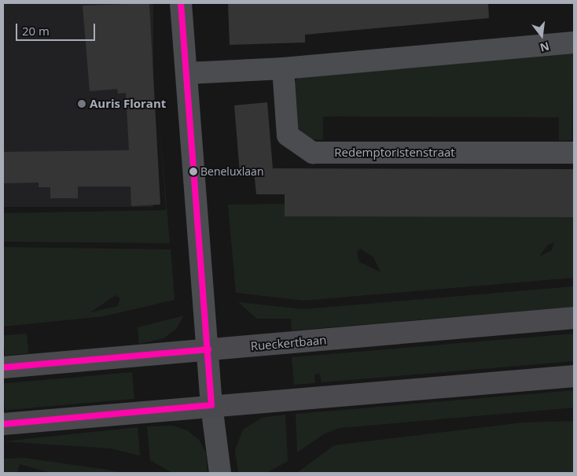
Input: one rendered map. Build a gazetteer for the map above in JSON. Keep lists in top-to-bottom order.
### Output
{
  "streets": {
    "main road": ["Rueckertbaan"],
    "street": ["Redemptoristenstraat"]
  },
  "places": ["Auris Florant", "Beneluxlaan"],
  "scale_bar": "20 m",
  "north": "bottom"
}
